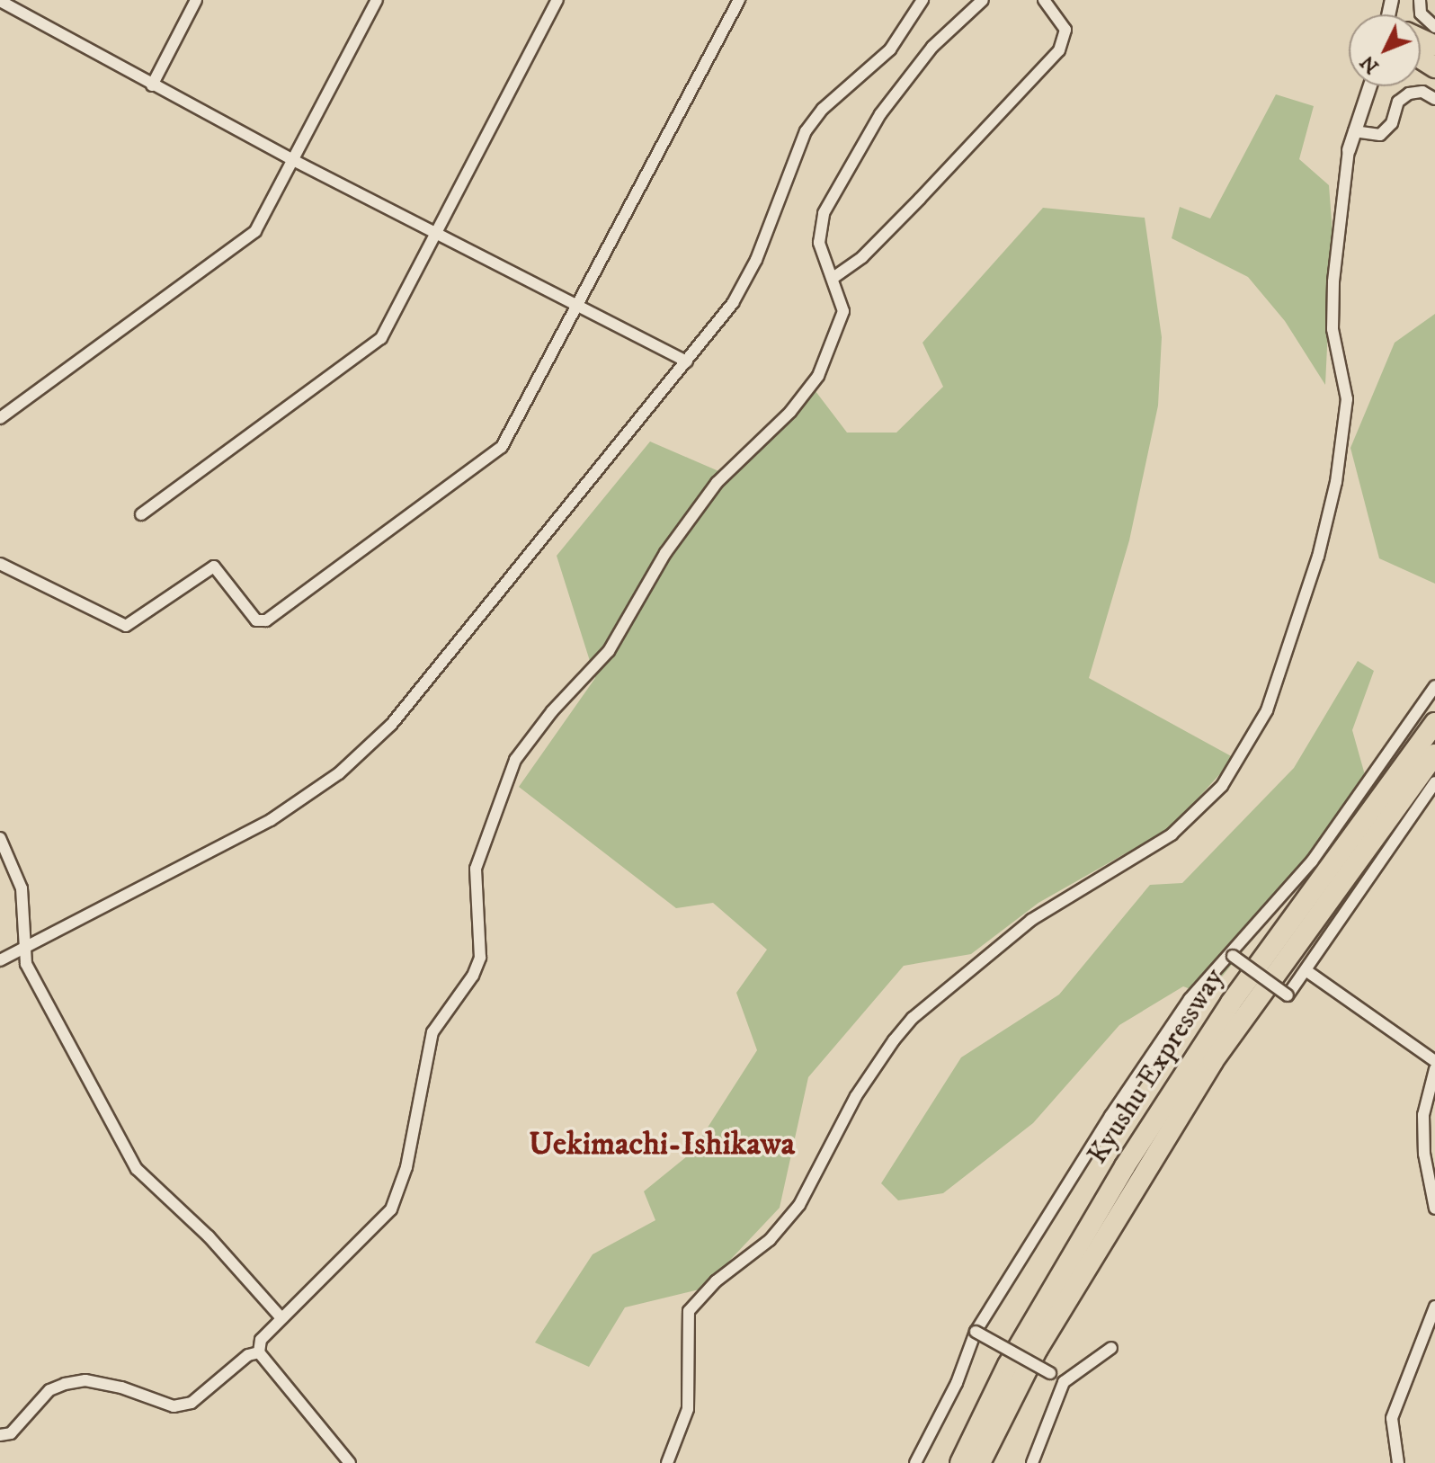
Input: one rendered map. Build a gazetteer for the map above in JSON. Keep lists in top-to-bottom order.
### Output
{
  "streets": {
    "highway": ["Kyushu Expressway"]
  },
  "districts": ["Uekimachi-Ishikawa"],
  "north": "bottom left"
}
